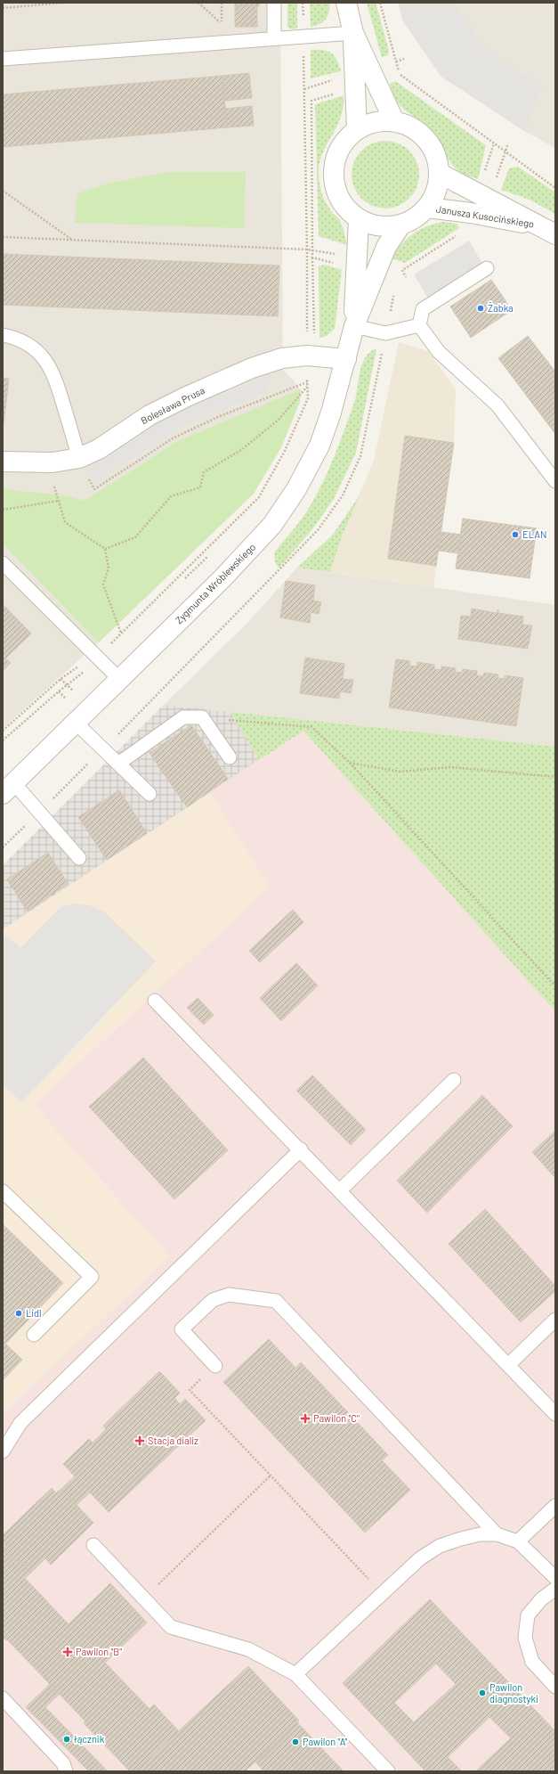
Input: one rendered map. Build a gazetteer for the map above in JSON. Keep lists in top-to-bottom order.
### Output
{
  "streets": {
    "street": ["Janusza Kusocińskiego", "Bolesława Prusa", "Zygmunta Wróblewskiego"]
  },
  "crossings": [
    ["Janusza Kusocińskiego", "Zygmunta Wróblewskiego"],
    ["Bolesława Prusa", "Zygmunta Wróblewskiego"]
  ],
  "places": {
    "other": [
      "Żabka",
      "ELAN",
      "Lidl",
      "Pawilon diagnostyki",
      "łącznik",
      "Pawilon \"A\""
    ],
    "health": ["Pawilon \"C\"", "Stacja dializ", "Pawilon \"B\""]
  }
}
